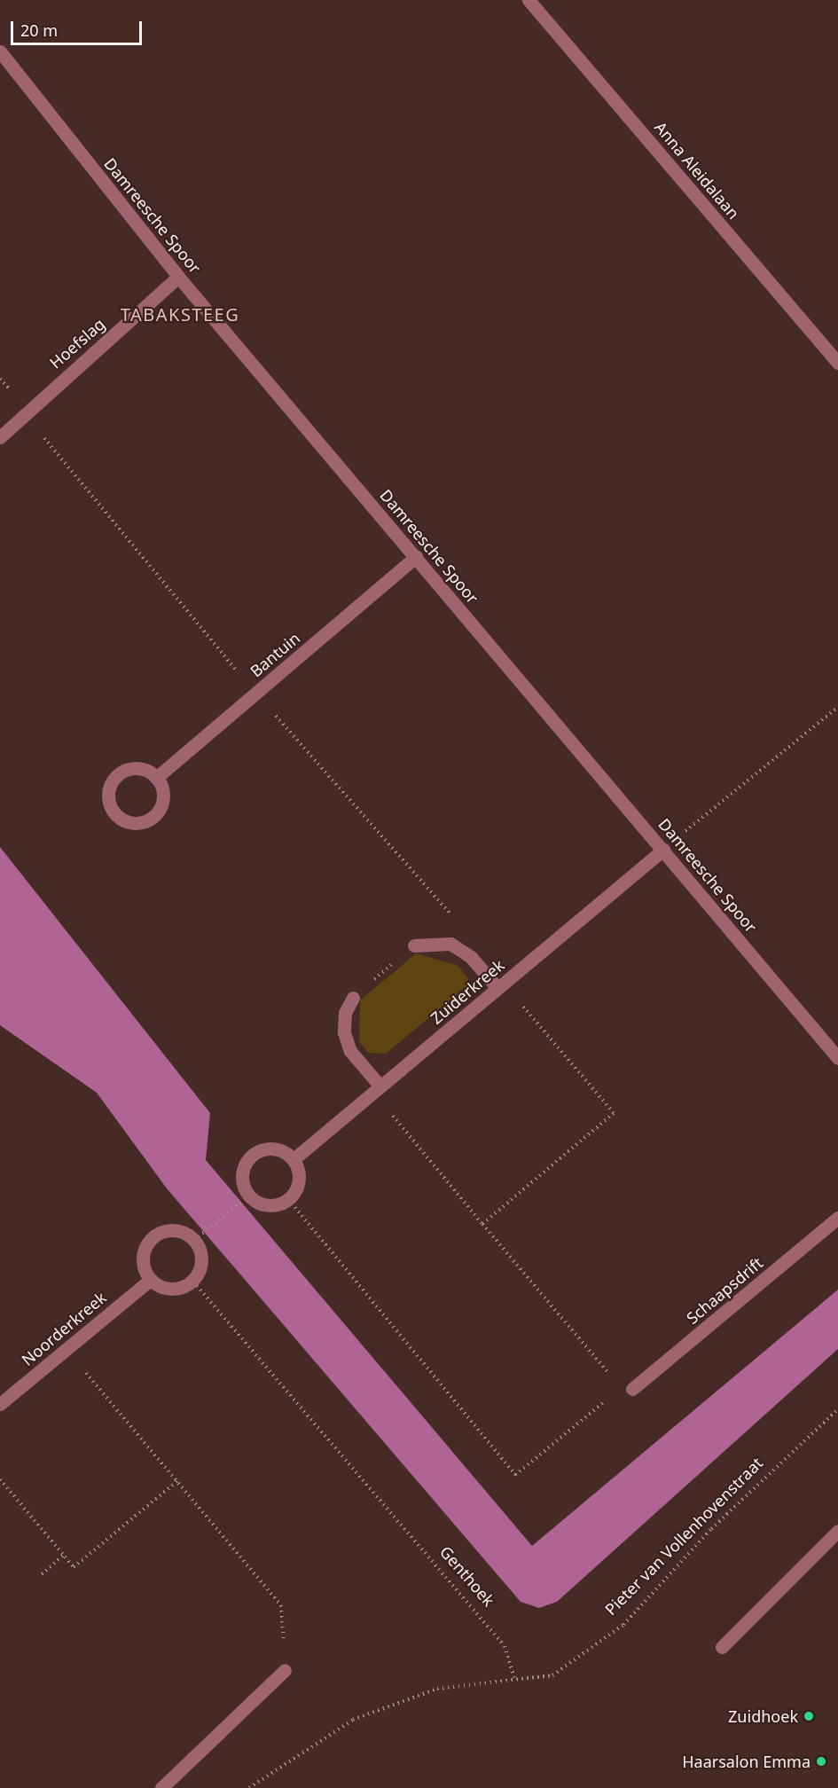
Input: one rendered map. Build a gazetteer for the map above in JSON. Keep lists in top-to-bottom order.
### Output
{
  "streets": {
    "street": [
      "Anna Aleidalaan",
      "Damreesche Spoor",
      "Hoefslag",
      "Bantuin",
      "Zuiderkreek",
      "Schaapsdrift",
      "Noorderkreek"
    ],
    "path": ["Pieter van Vollenhovenstraat", "Genthoek"]
  },
  "crossings": [
    ["Damreesche Spoor", "Hoefslag"],
    ["Damreesche Spoor", "Bantuin"],
    ["Damreesche Spoor", "Zuiderkreek"],
    ["Noorderkreek", "Genthoek"],
    ["Pieter van Vollenhovenstraat", "Genthoek"]
  ],
  "districts": ["TABAKSTEEG"],
  "places": ["Zuidhoek", "Haarsalon Emma"],
  "scale_bar": "20 m"
}
